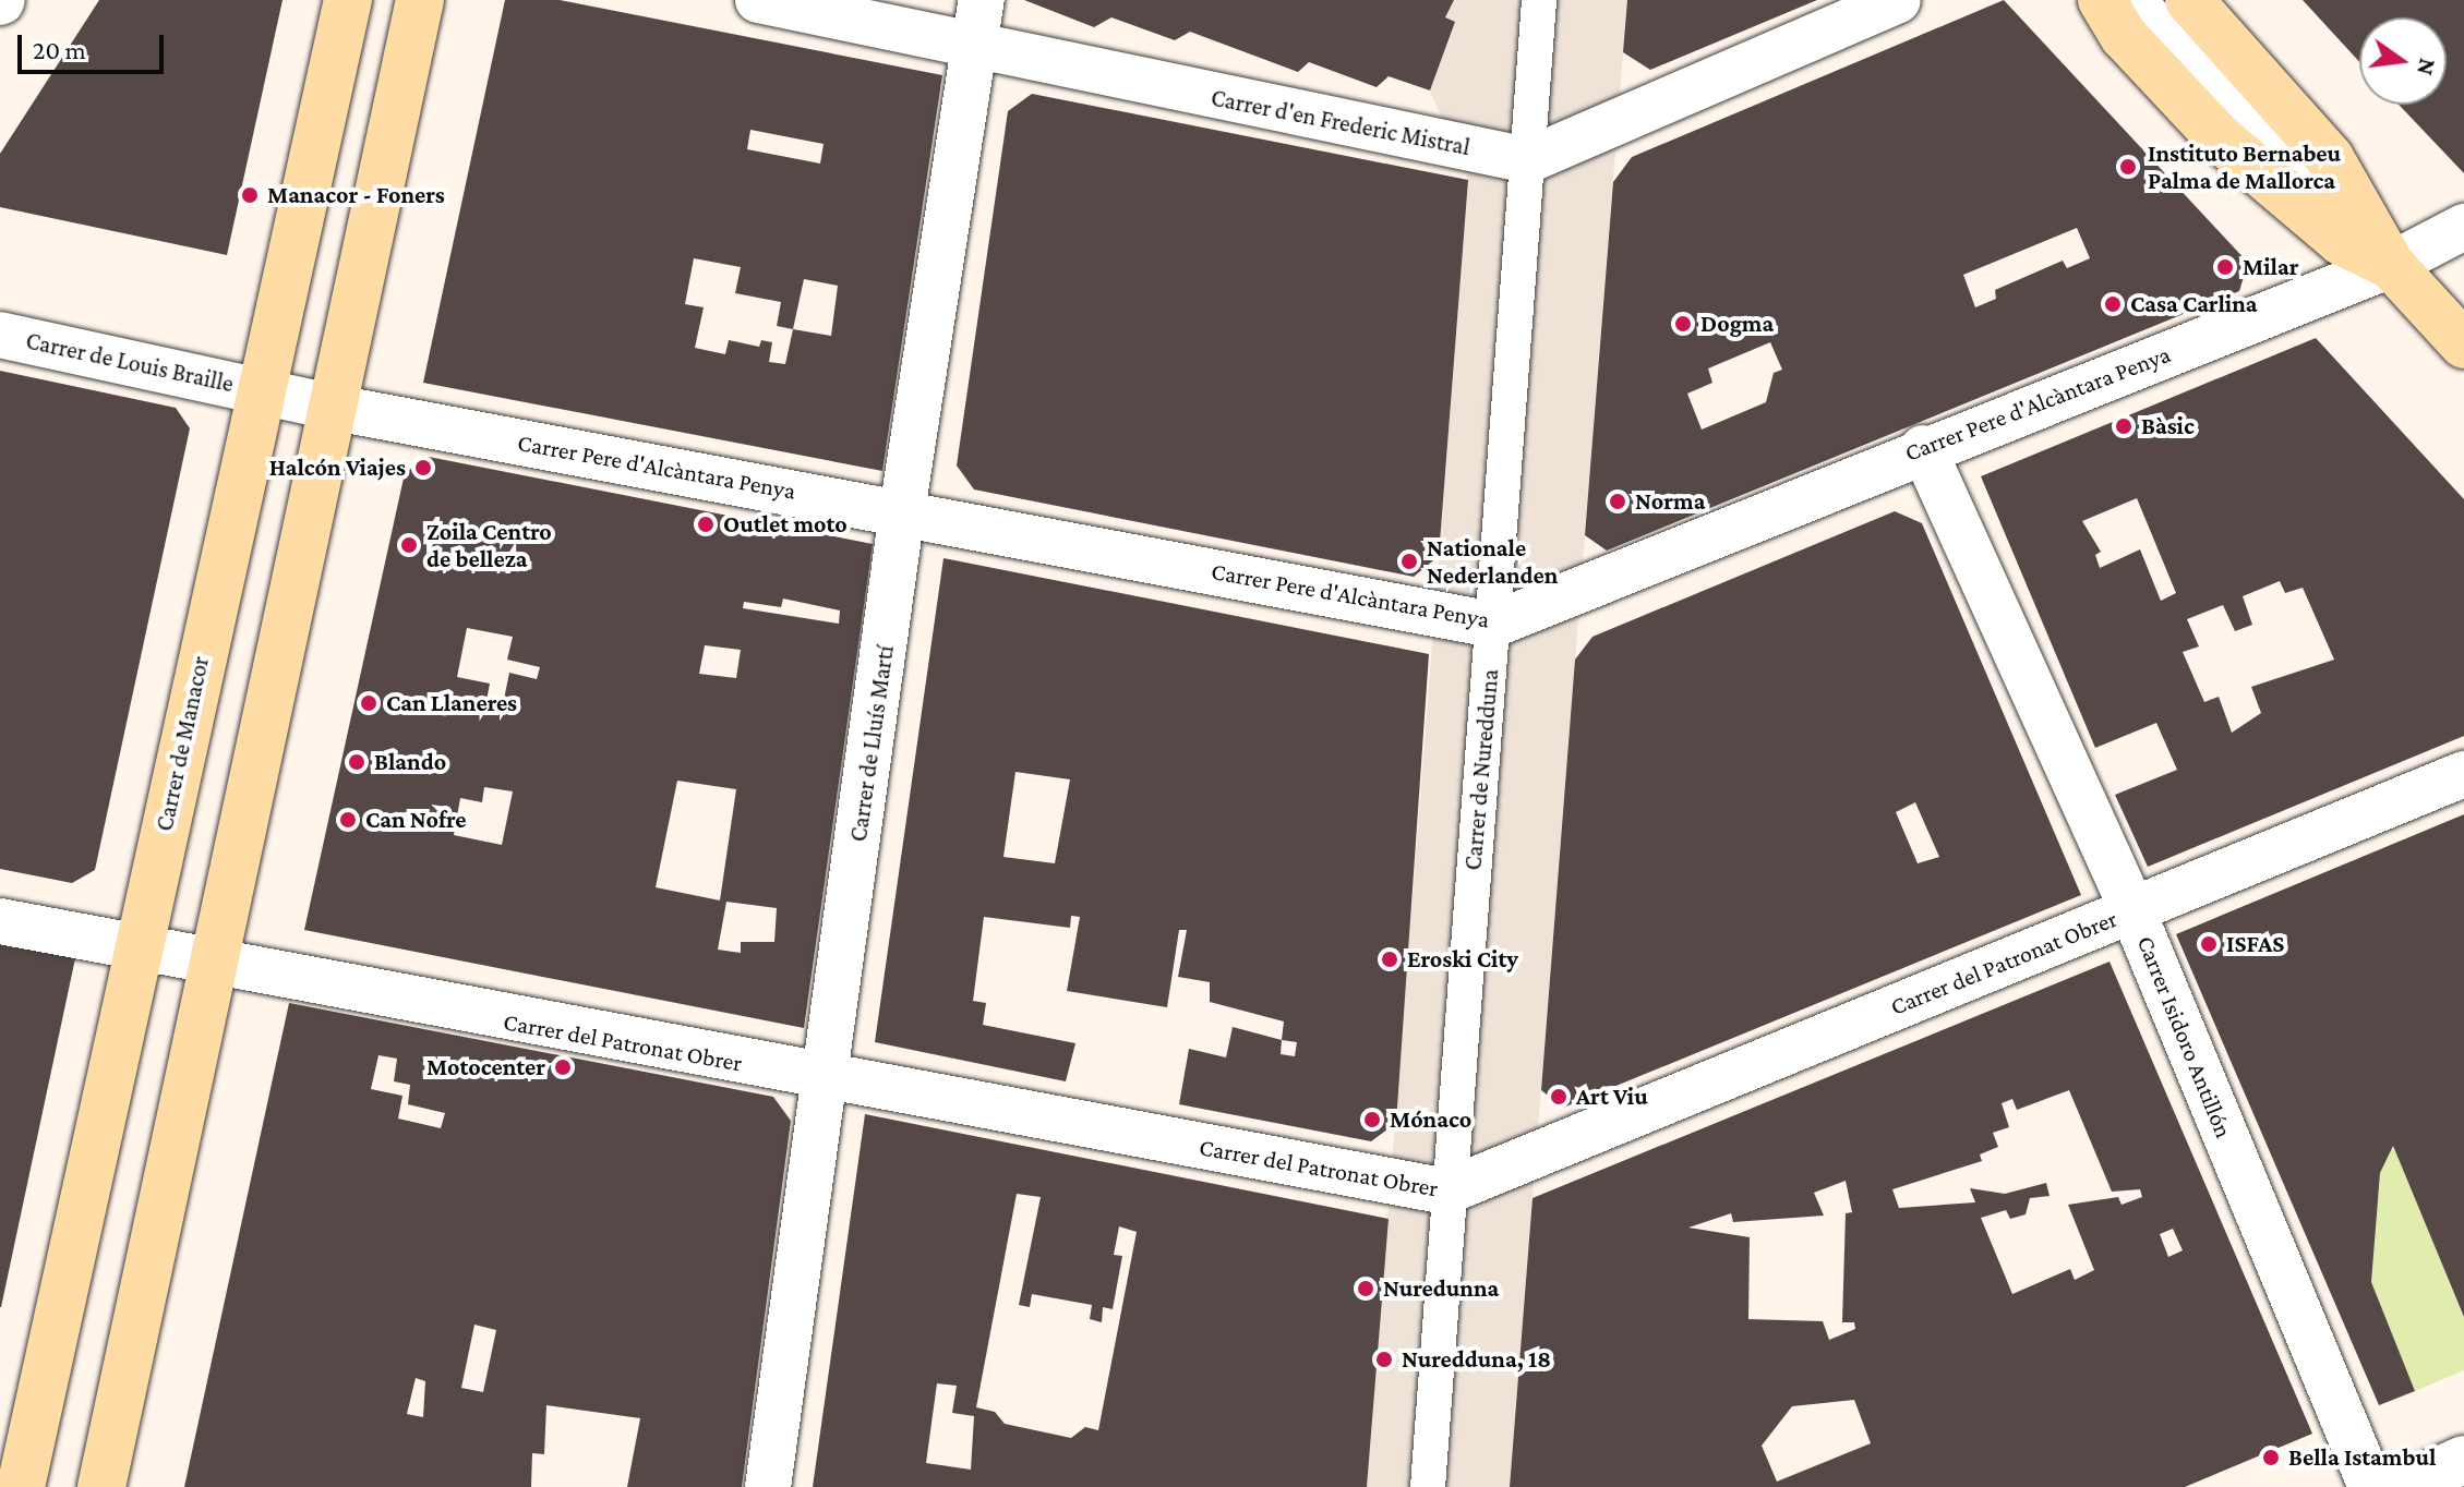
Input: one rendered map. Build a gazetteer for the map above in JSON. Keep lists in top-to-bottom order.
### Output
{
  "streets": {
    "main road": ["Carrer de Manacor"],
    "street": [
      "Carrer d'en Frederic Mistral",
      "Carrer de Louis Braille",
      "Carrer Pere d'Alcàntara Penya",
      "Carrer de Lluís Martí",
      "Carrer de Nuredduna",
      "Carrer del Patronat Obrer",
      "Carrer Isidoro Antillón"
    ]
  },
  "crossings": [
    ["Carrer d'en Frederic Mistral", "Carrer de Lluís Martí"],
    ["Carrer d'en Frederic Mistral", "Carrer de Nuredduna"],
    ["Carrer de Louis Braille", "Carrer Pere d'Alcàntara Penya"],
    ["Carrer de Louis Braille", "Carrer de Manacor"],
    ["Carrer Pere d'Alcàntara Penya", "Carrer de Manacor"],
    ["Carrer Pere d'Alcàntara Penya", "Carrer de Lluís Martí"],
    ["Carrer Pere d'Alcàntara Penya", "Carrer de Nuredduna"],
    ["Carrer Pere d'Alcàntara Penya", "Carrer Isidoro Antillón"],
    ["Carrer de Manacor", "Carrer del Patronat Obrer"],
    ["Carrer de Lluís Martí", "Carrer del Patronat Obrer"],
    ["Carrer de Nuredduna", "Carrer del Patronat Obrer"],
    ["Carrer del Patronat Obrer", "Carrer Isidoro Antillón"]
  ],
  "places": [
    "Instituto Bernabeu Palma de Mallorca",
    "Manacor - Foners",
    "Milar",
    "Casa Carlina",
    "Dogma",
    "Bàsic",
    "Halcón Viajes",
    "Norma",
    "Outlet moto",
    "Zoila Centro de belleza",
    "Nationale Nederlanden",
    "Can Llaneres",
    "Blando",
    "Can Nofre",
    "ISFAS",
    "Eroski City",
    "Motocenter",
    "Art Viu",
    "Mónaco",
    "Nuredunna",
    "Nuredduna, 18",
    "Bella Istambul"
  ],
  "scale_bar": "20 m",
  "north": "right"
}
